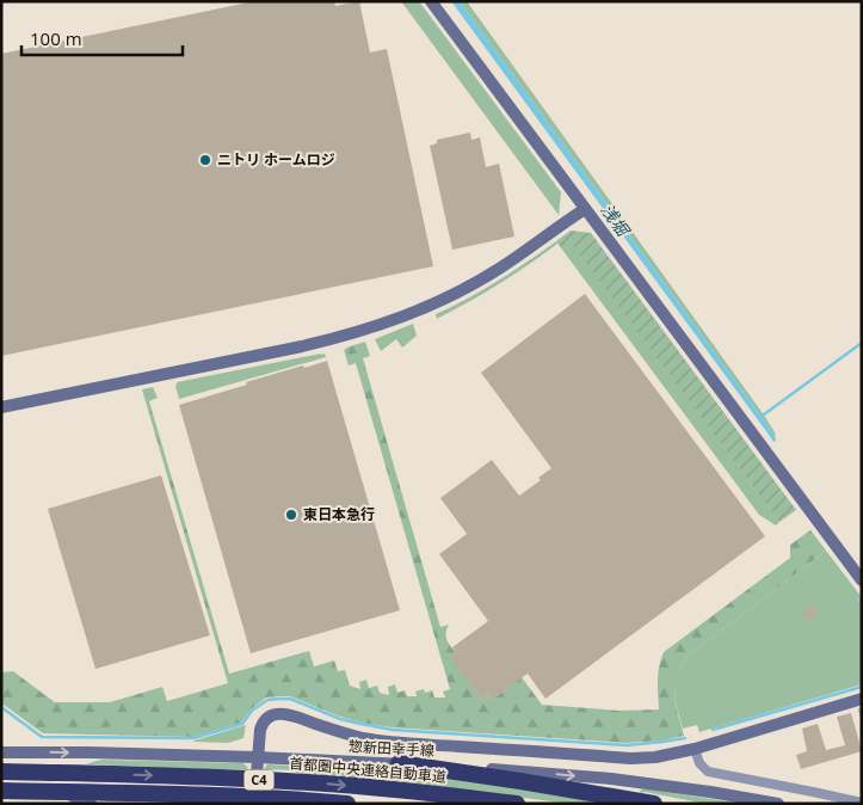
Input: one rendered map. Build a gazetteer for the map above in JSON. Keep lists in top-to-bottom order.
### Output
{
  "streets": {
    "highway": ["首都圏中央連絡自動車道", "C4"],
    "street": ["惣新田幸手線"]
  },
  "water": ["浅堀"],
  "places": ["ニトリ ホームロジ", "東日本急行"],
  "scale_bar": "100 m"
}
